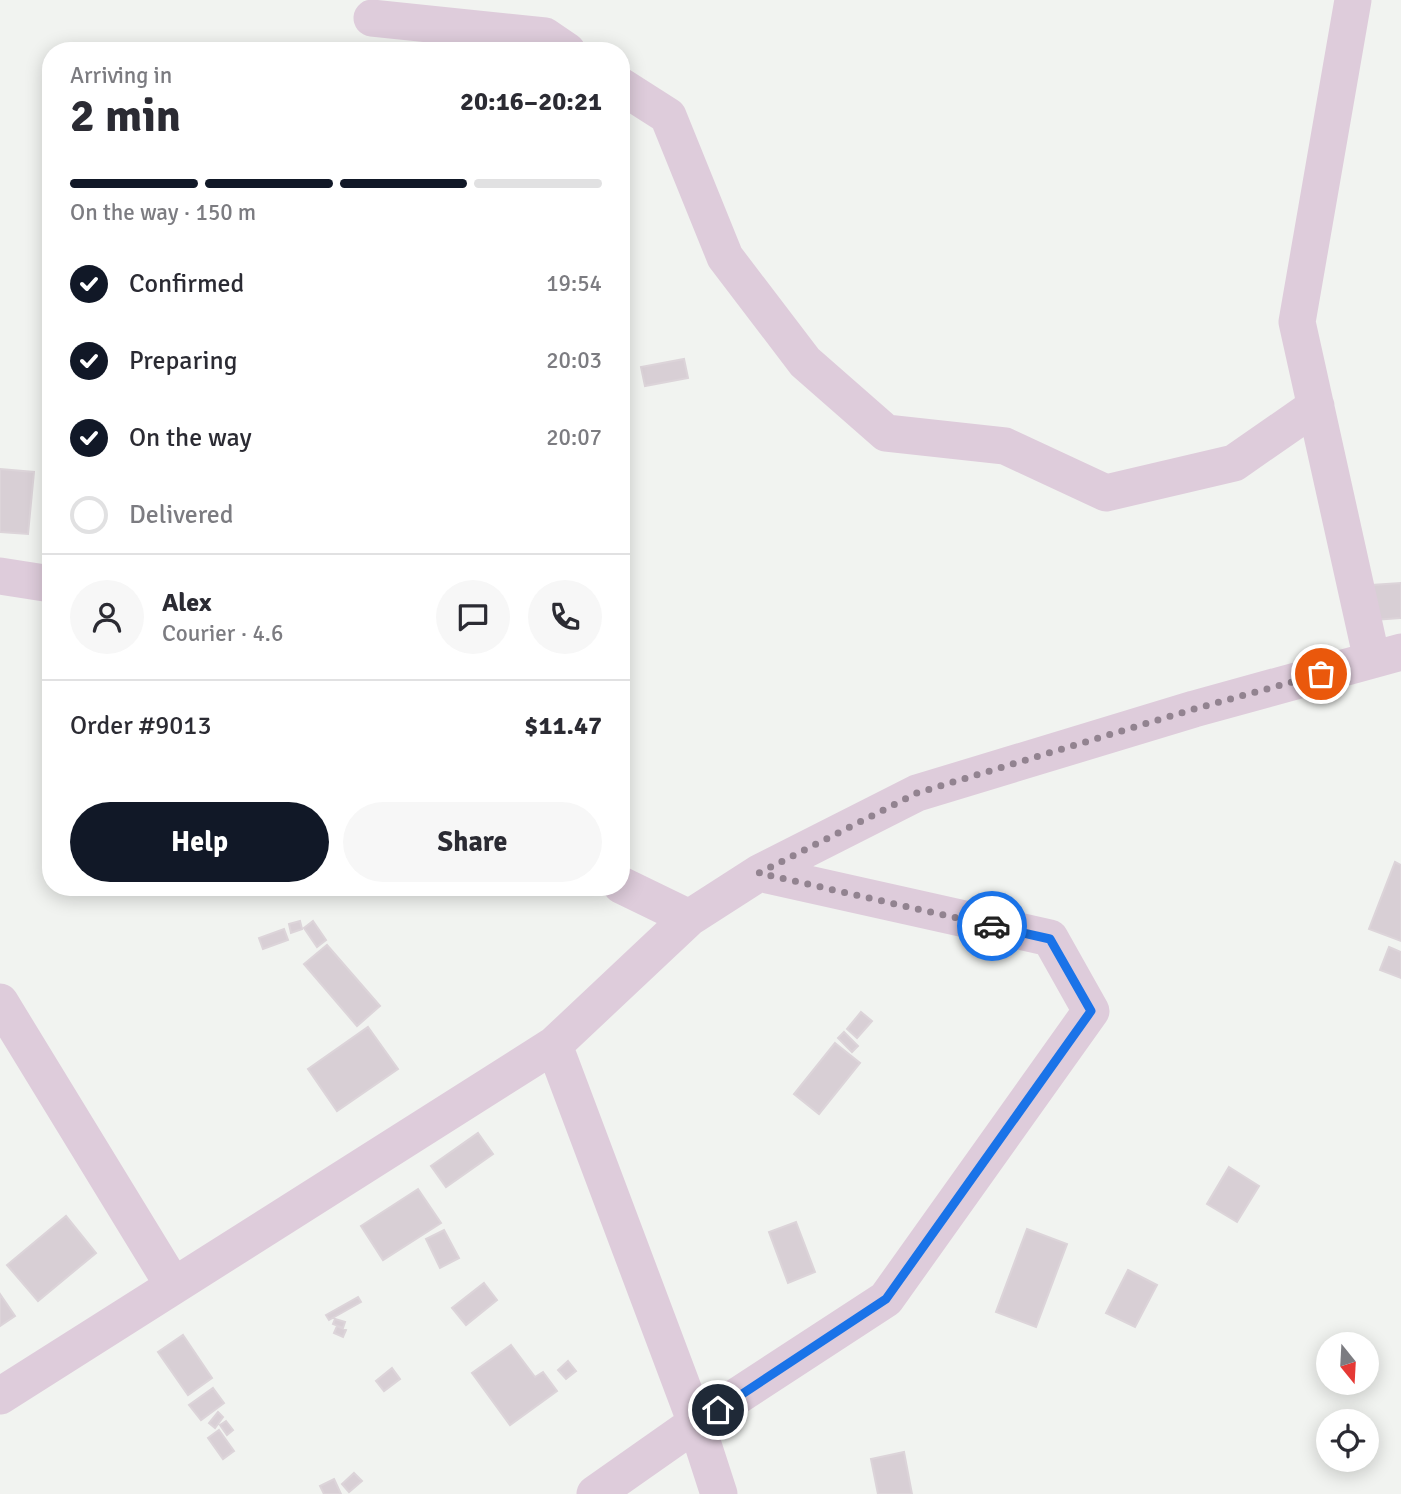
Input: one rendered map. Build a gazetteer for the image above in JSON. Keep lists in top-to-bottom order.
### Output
{
  "north": "bottom",
  "page": {
    "heading": ["2 min", "Arriving in", "20:16–20:21"],
    "panel": [
      "Alex",
      "Courier · 4.6",
      "Order #9013",
      "$11.47"
    ],
    "bar": "On the way · 150 m",
    "list": [
      ["Confirmed", "19:54"],
      ["Preparing", "20:03"],
      ["On the way", "20:07"],
      "Delivered"
    ],
    "buttons": ["Help", "Share"]
  }
}
